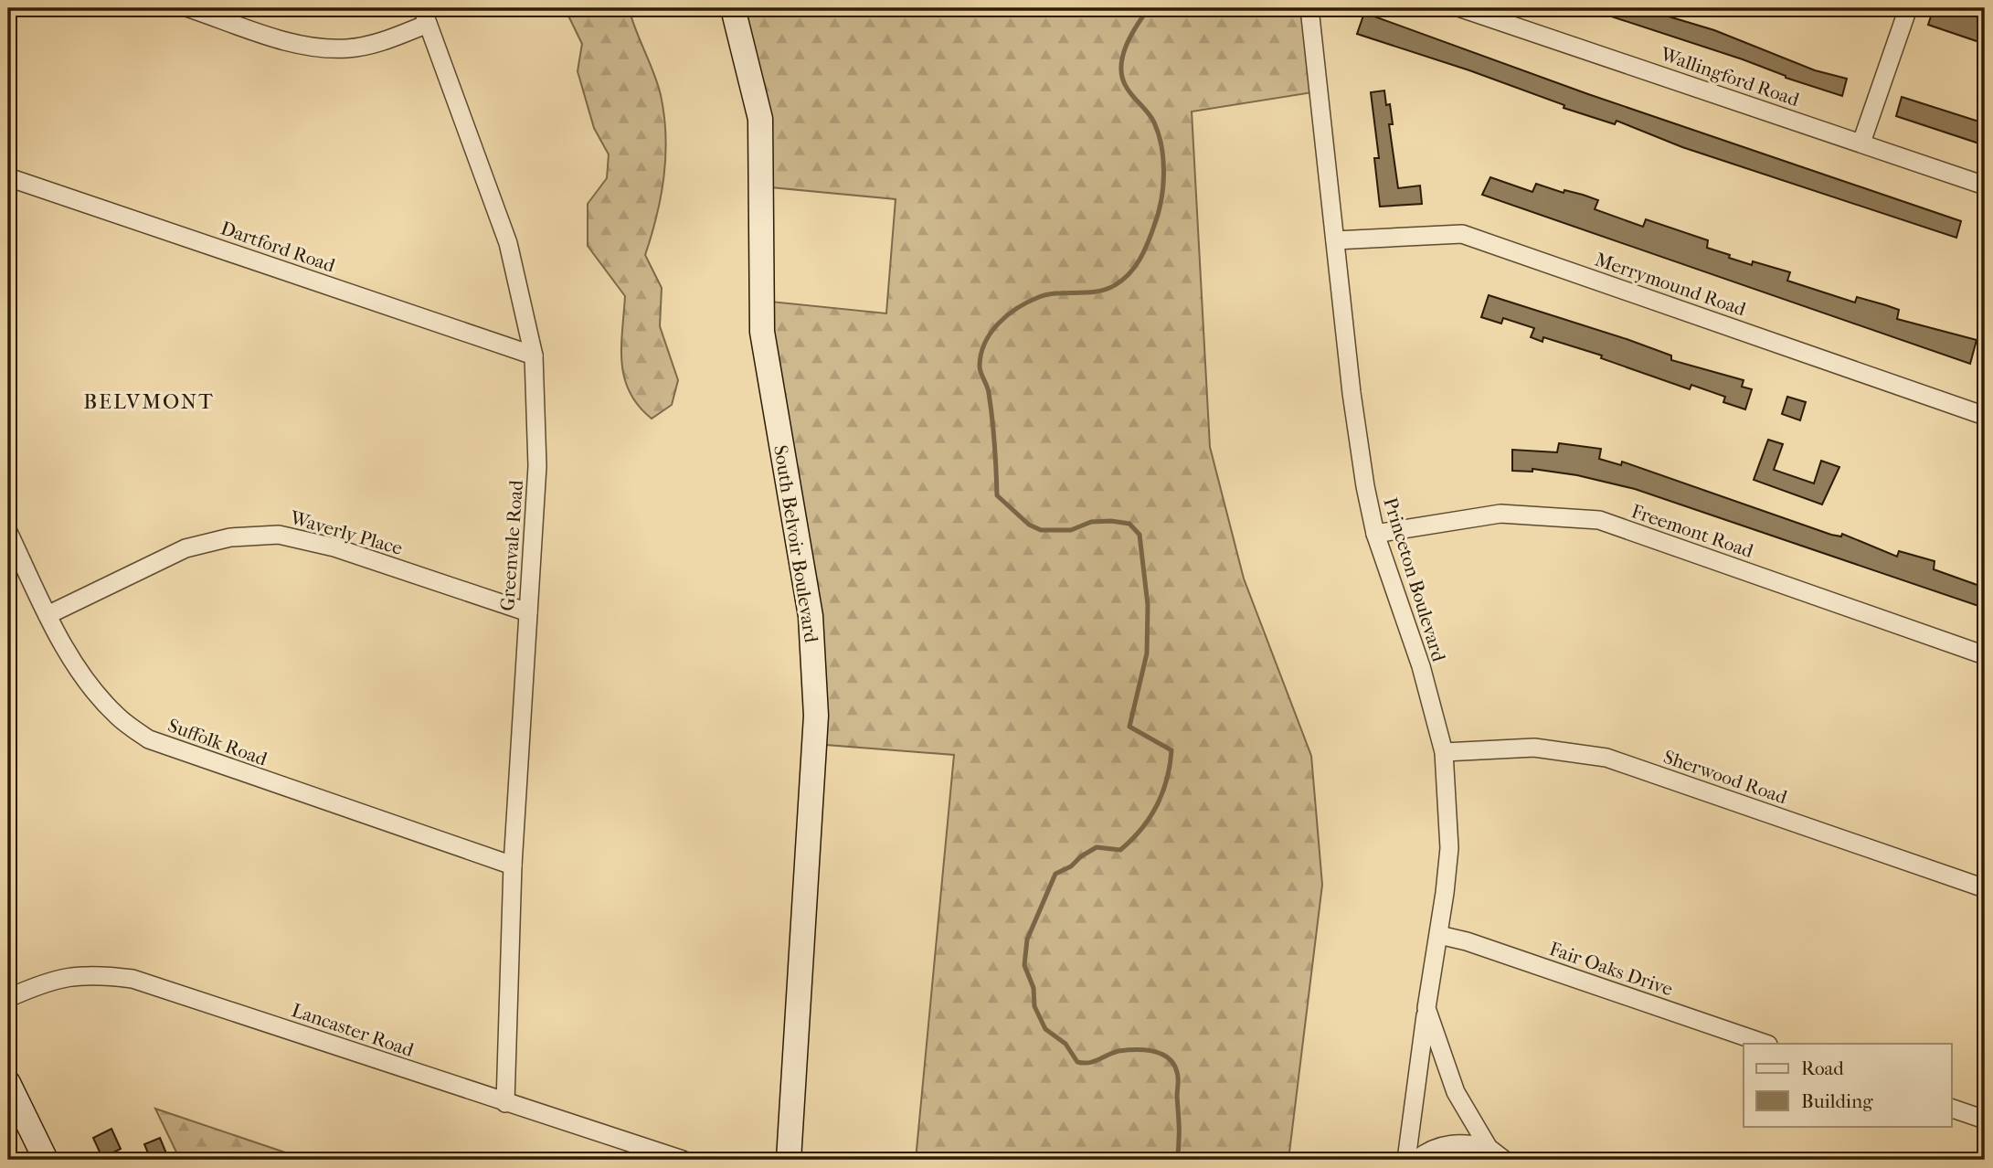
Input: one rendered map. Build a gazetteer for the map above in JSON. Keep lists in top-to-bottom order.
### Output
{
  "streets": {
    "street": [
      "Wallingford Road",
      "Dartford Road",
      "Merrymound Road",
      "Freemont Road",
      "Waverly Place",
      "South Belvoir Boulevard",
      "Greenvale Road",
      "Princeton Boulevard",
      "Suffolk Road",
      "Sherwood Road",
      "Fair Oaks Drive",
      "Lancaster Road"
    ]
  },
  "crossings": [
    ["Dartford Road", "Greenvale Road"],
    ["Merrymound Road", "Princeton Boulevard"],
    ["Freemont Road", "Princeton Boulevard"],
    ["Waverly Place", "Greenvale Road"],
    ["Waverly Place", "Suffolk Road"],
    ["Greenvale Road", "Suffolk Road"],
    ["Greenvale Road", "Lancaster Road"],
    ["Princeton Boulevard", "Sherwood Road"],
    ["Princeton Boulevard", "Fair Oaks Drive"]
  ],
  "districts": ["BELVMONT"],
  "legend": ["Road", "Building"]
}
